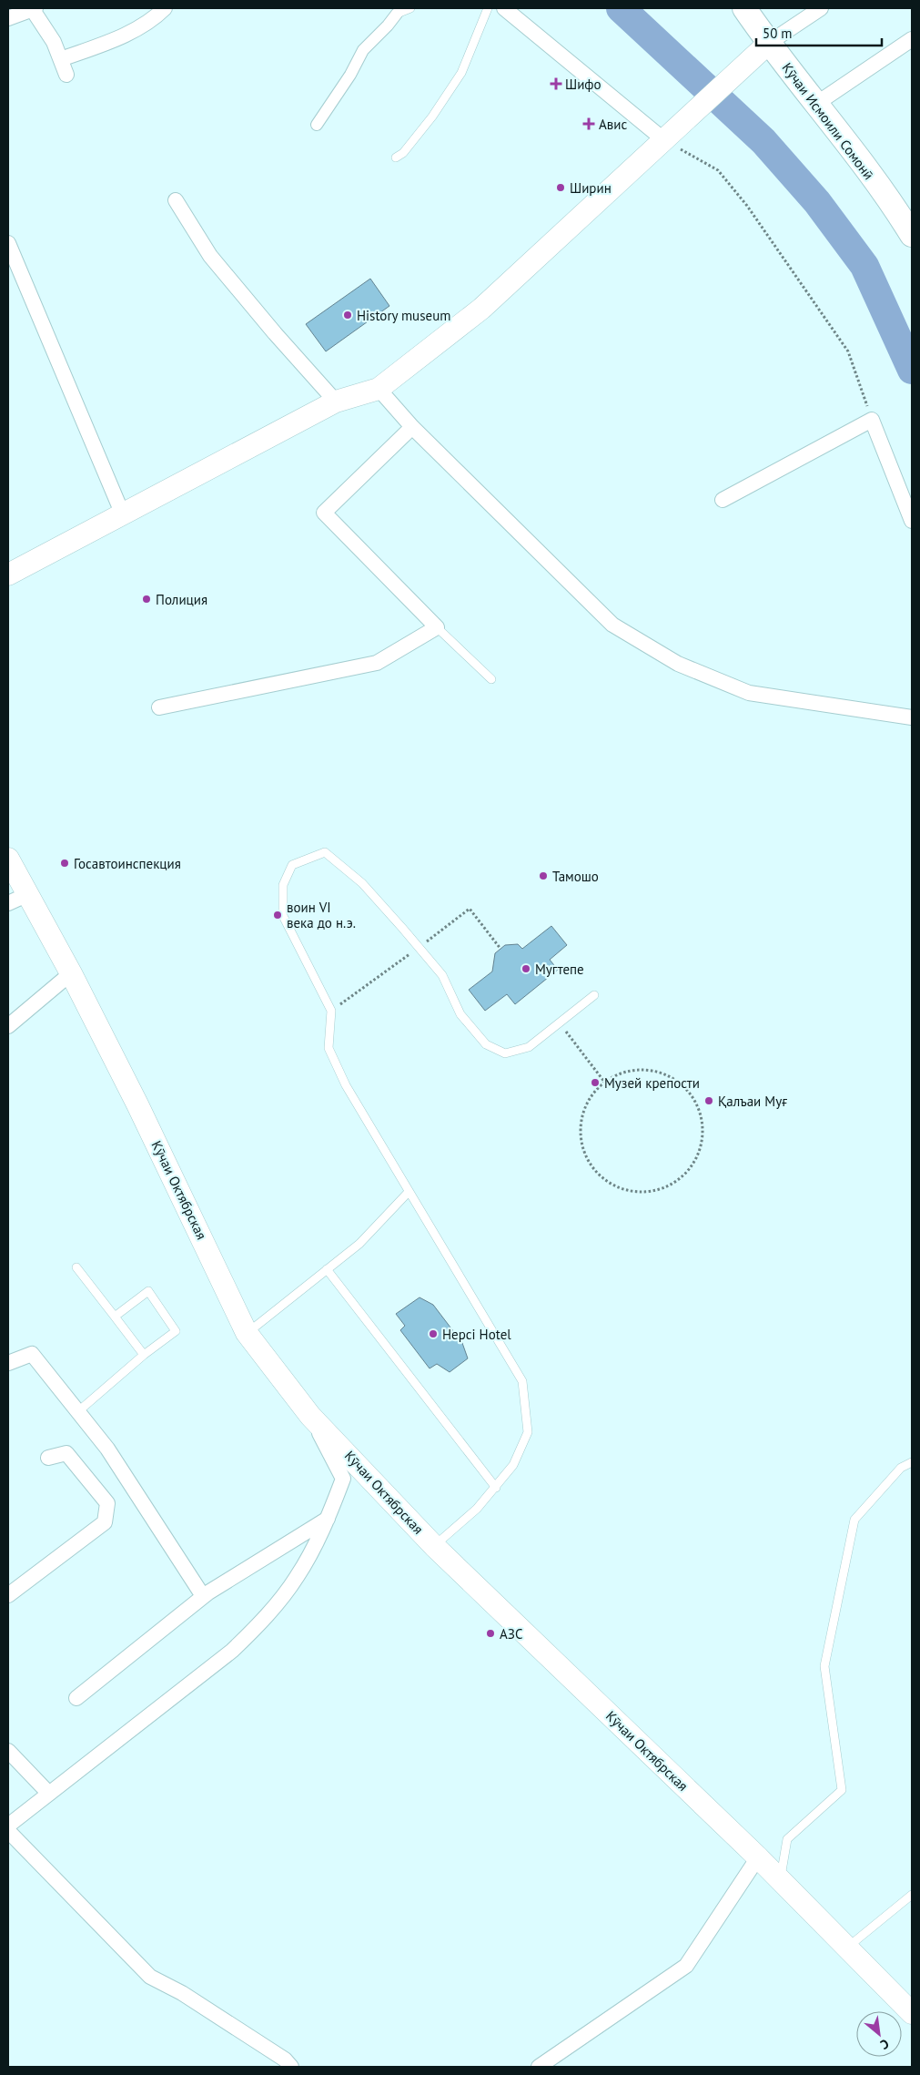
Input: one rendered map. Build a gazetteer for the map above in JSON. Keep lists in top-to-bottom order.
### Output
{
  "streets": {
    "main road": ["Кӯчаи Исмоили Сомонӣ", "Кӯчаи Октябрская"]
  },
  "places": {
    "health": ["Шифо", "Авис"],
    "other": [
      "Ширин",
      "History museum",
      "Полиция",
      "Госавтоинспекция",
      "Тамошо",
      "воин VI века до н.э.",
      "Мугтепе",
      "Музей крепости",
      "Қалъаи Муғ",
      "Hepci Hotel",
      "АЗС"
    ]
  },
  "scale_bar": "50 m",
  "north": "bottom right"
}
